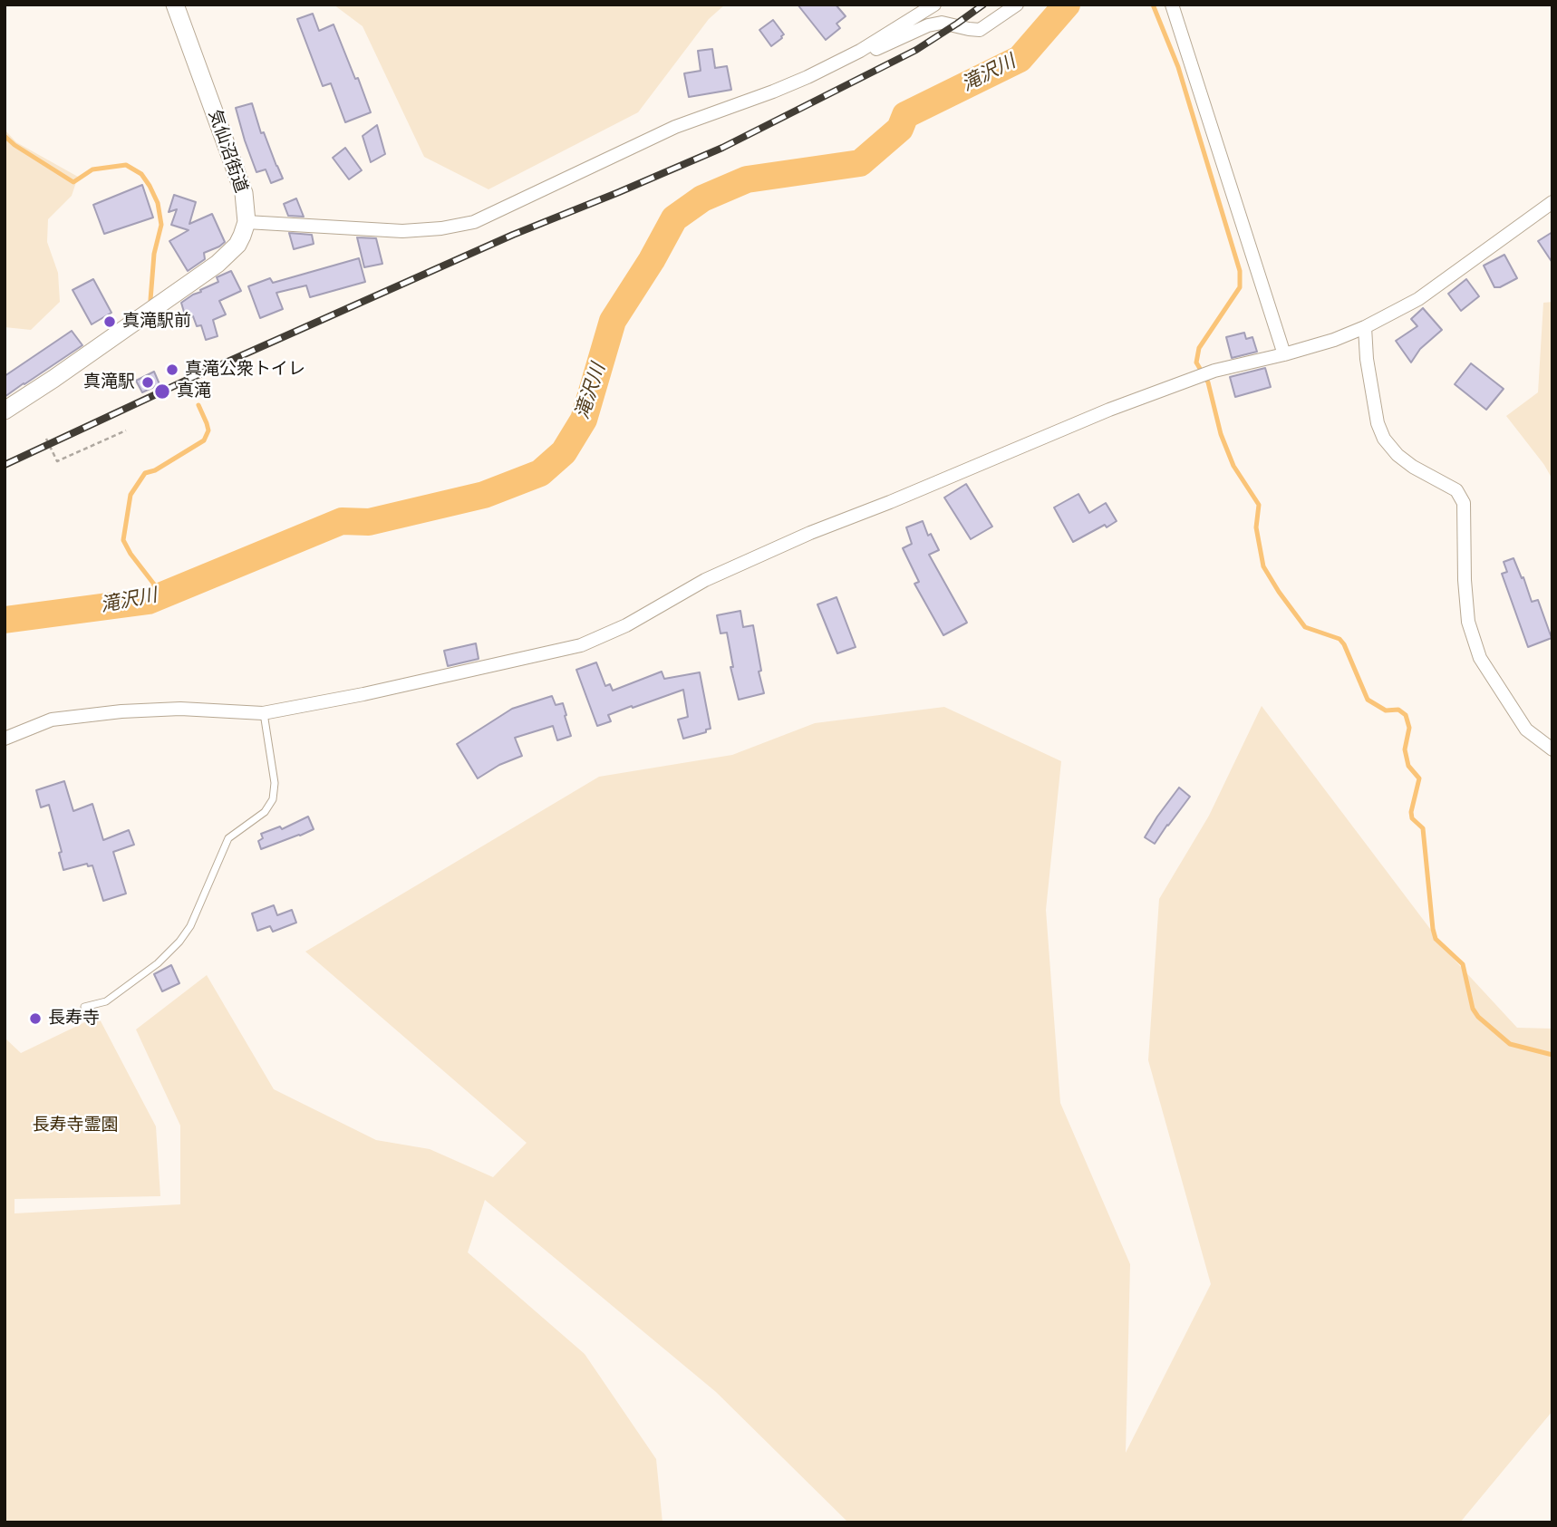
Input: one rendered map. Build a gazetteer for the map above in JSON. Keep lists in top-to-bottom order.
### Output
{
  "streets": {
    "street": ["気仙沼街道"]
  },
  "water": ["滝沢川"],
  "parks": ["長寿寺霊園"],
  "places": [
    "真滝駅前",
    "真滝公衆トイレ",
    "真滝駅",
    "真滝",
    "長寿寺"
  ]
}
